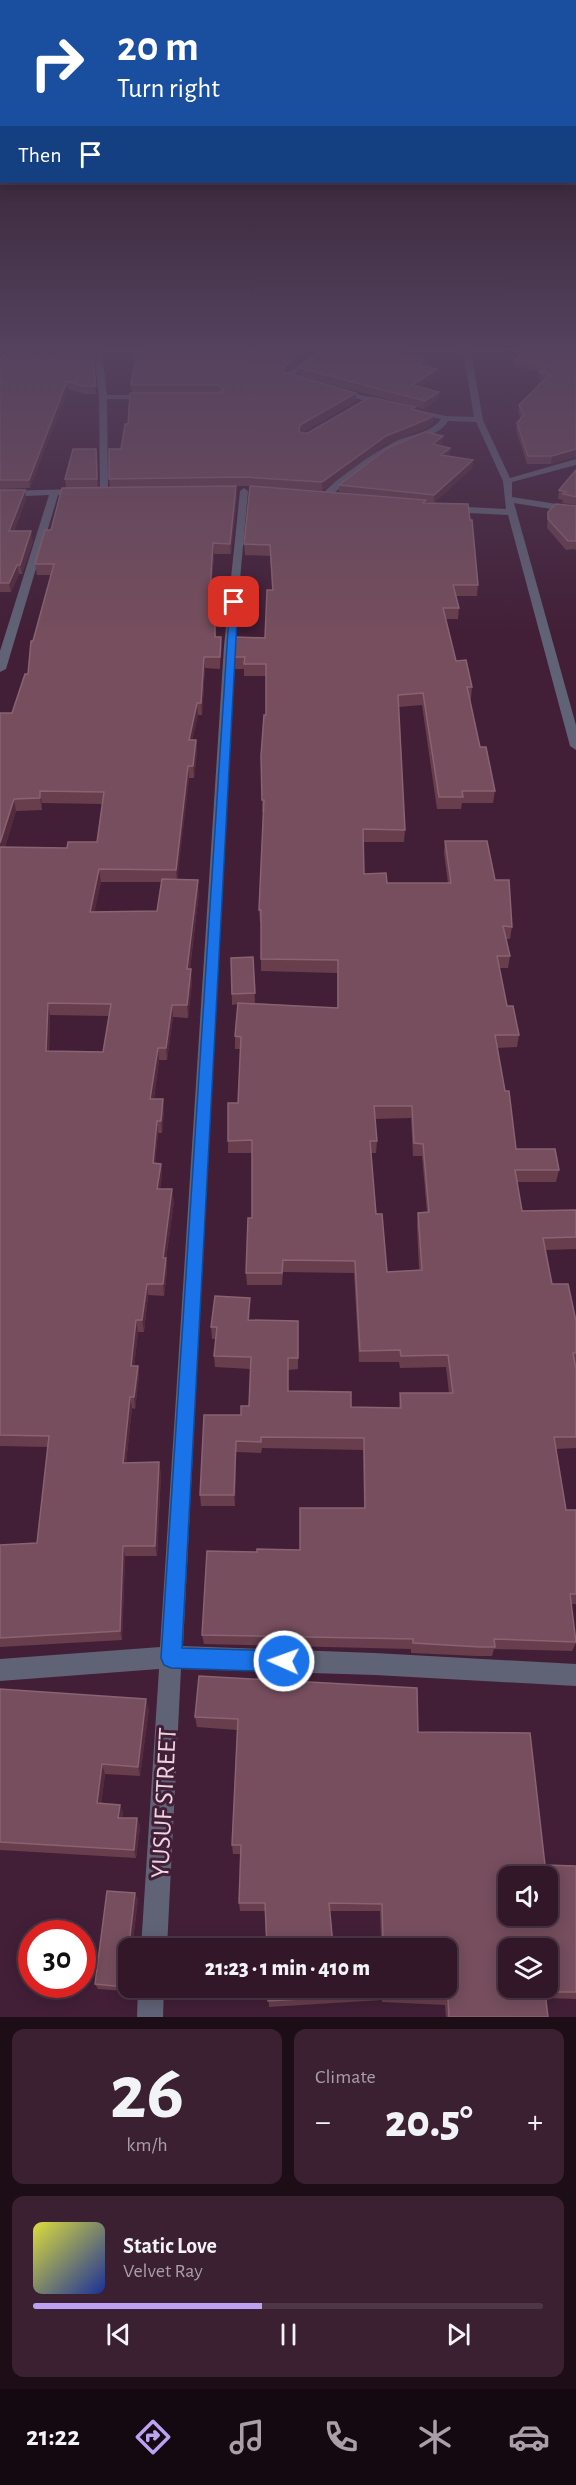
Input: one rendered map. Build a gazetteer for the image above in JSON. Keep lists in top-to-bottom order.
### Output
{
  "streets": {
    "street": ["YUSUF STREET"]
  },
  "page": {
    "turn": ["20 m", "Turn right"],
    "then": "Then",
    "limit": "30",
    "trip": "21:23 · 1 min · 410 m",
    "tile": [
      ["26", "km/h"],
      "Climate"
    ],
    "heat": ["−", "20.5°", "+"],
    "song": ["Static Love", "Velvet Ray"],
    "tabs": "21:22"
  }
}
